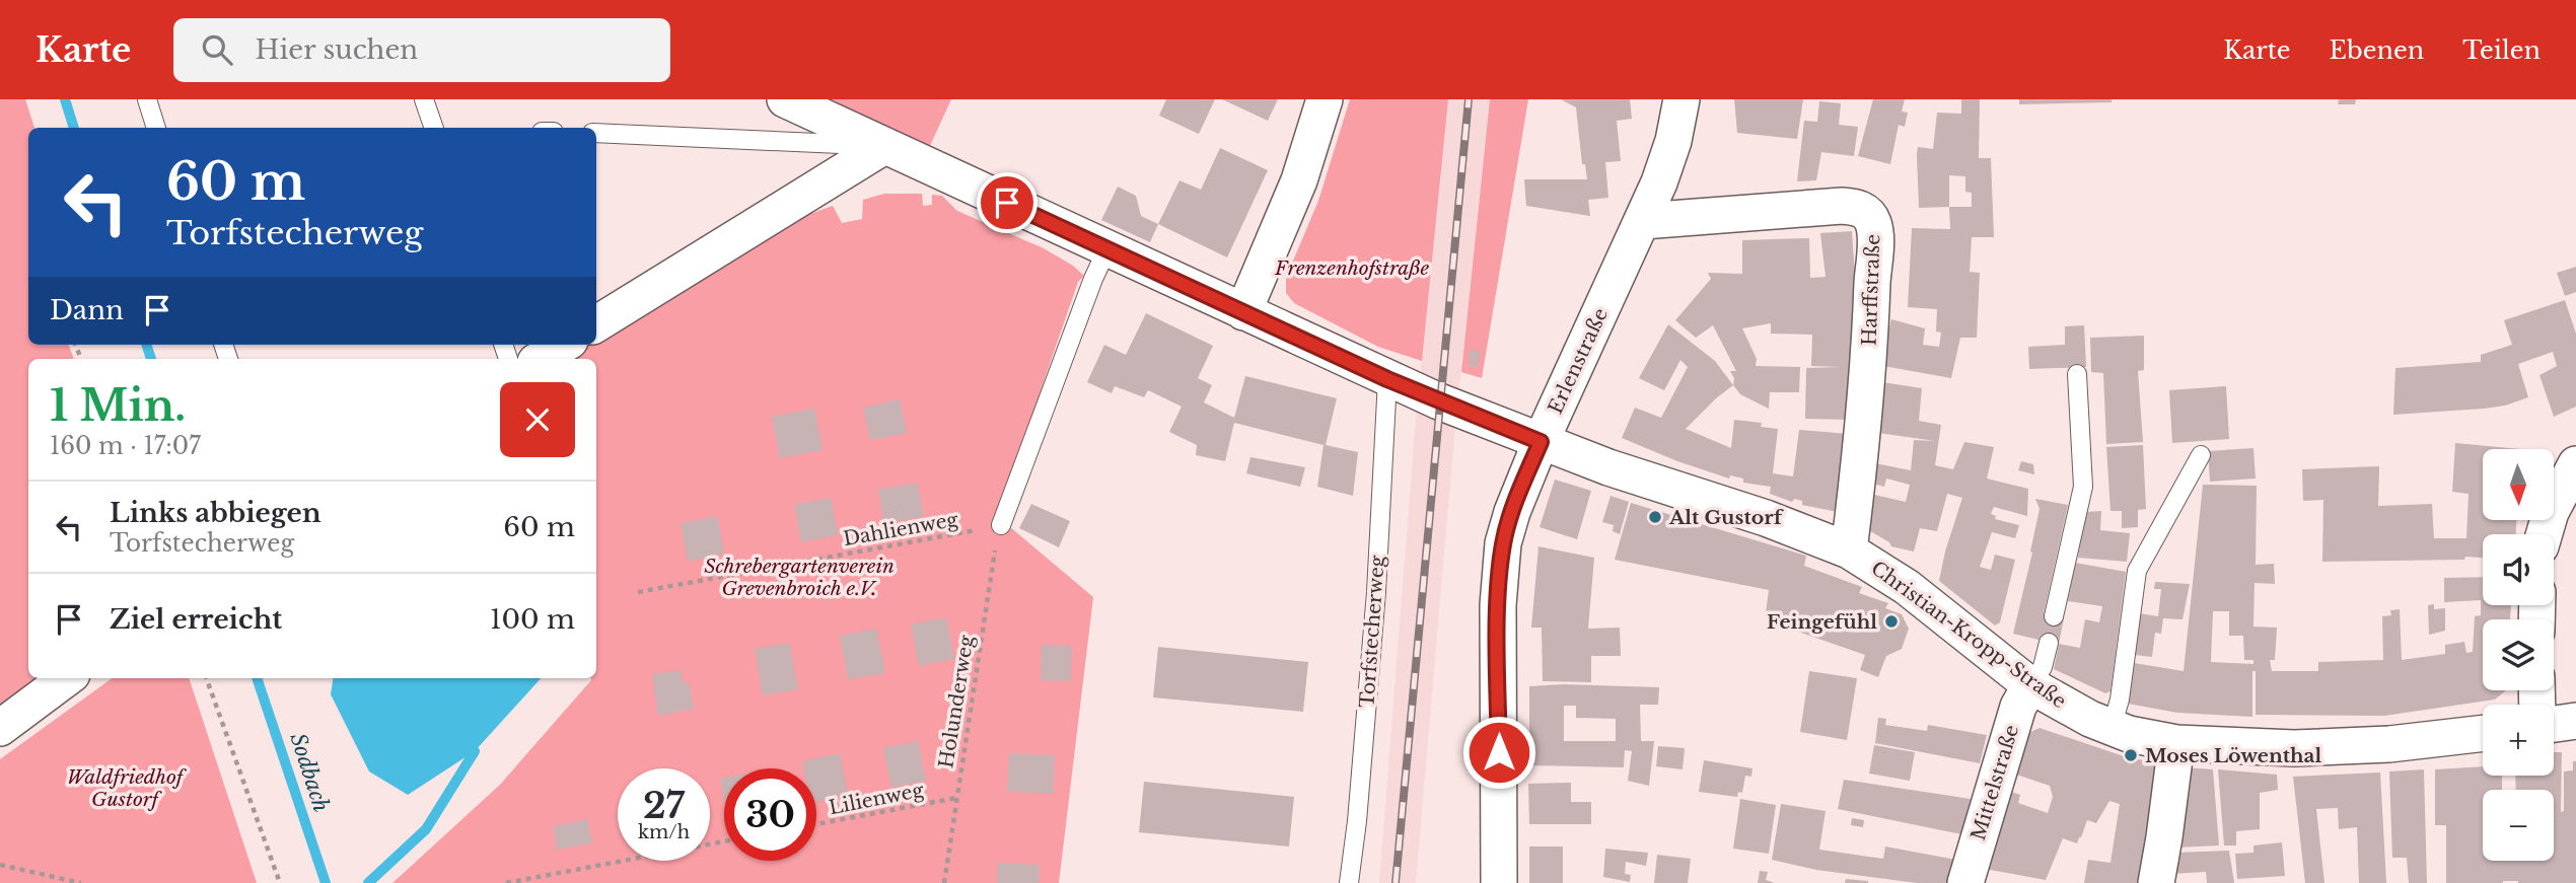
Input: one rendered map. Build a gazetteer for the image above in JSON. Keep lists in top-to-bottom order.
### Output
{
  "streets": {
    "street": [
      "Harffstraße",
      "Erlenstraße",
      "Christian-Kropp-Straße",
      "Mittelstraße"
    ],
    "lane": ["Torfstecherweg"],
    "path": ["Dahlienweg", "Holunderweg", "Lilienweg"]
  },
  "crossings": [
    ["Harffstraße", "Erlenstraße"],
    ["Harffstraße", "Christian-Kropp-Straße"],
    ["Erlenstraße", "Christian-Kropp-Straße"],
    ["Dahlienweg", "Holunderweg"],
    ["Christian-Kropp-Straße", "Mittelstraße"],
    ["Holunderweg", "Lilienweg"]
  ],
  "water": ["Sodbach"],
  "parks": ["Frenzenhofstraße", "Schrebergartenverein Grevenbroich e.V.", "Waldfriedhof Gustorf"],
  "places": ["Alt Gustorf", "Feingefühl", "Moses Löwenthal"],
  "north": "bottom",
  "page": {
    "header": "Karte",
    "search": "Hier suchen",
    "nav": ["Karte", "Ebenen", "Teilen"],
    "turn": ["60 m", "Torfstecherweg"],
    "then": "Dann",
    "heading": ["1 Min.", "160 m · 17:07"],
    "map_buttons": ["+", "−"],
    "list": [
      {
        "name": "Links abbiegen",
        "note": "Torfstecherweg",
        "value": "60 m"
      },
      {
        "name": "Ziel erreicht",
        "value": "100 m"
      }
    ],
    "speed": "27 km/h",
    "limit": "30"
  }
}
